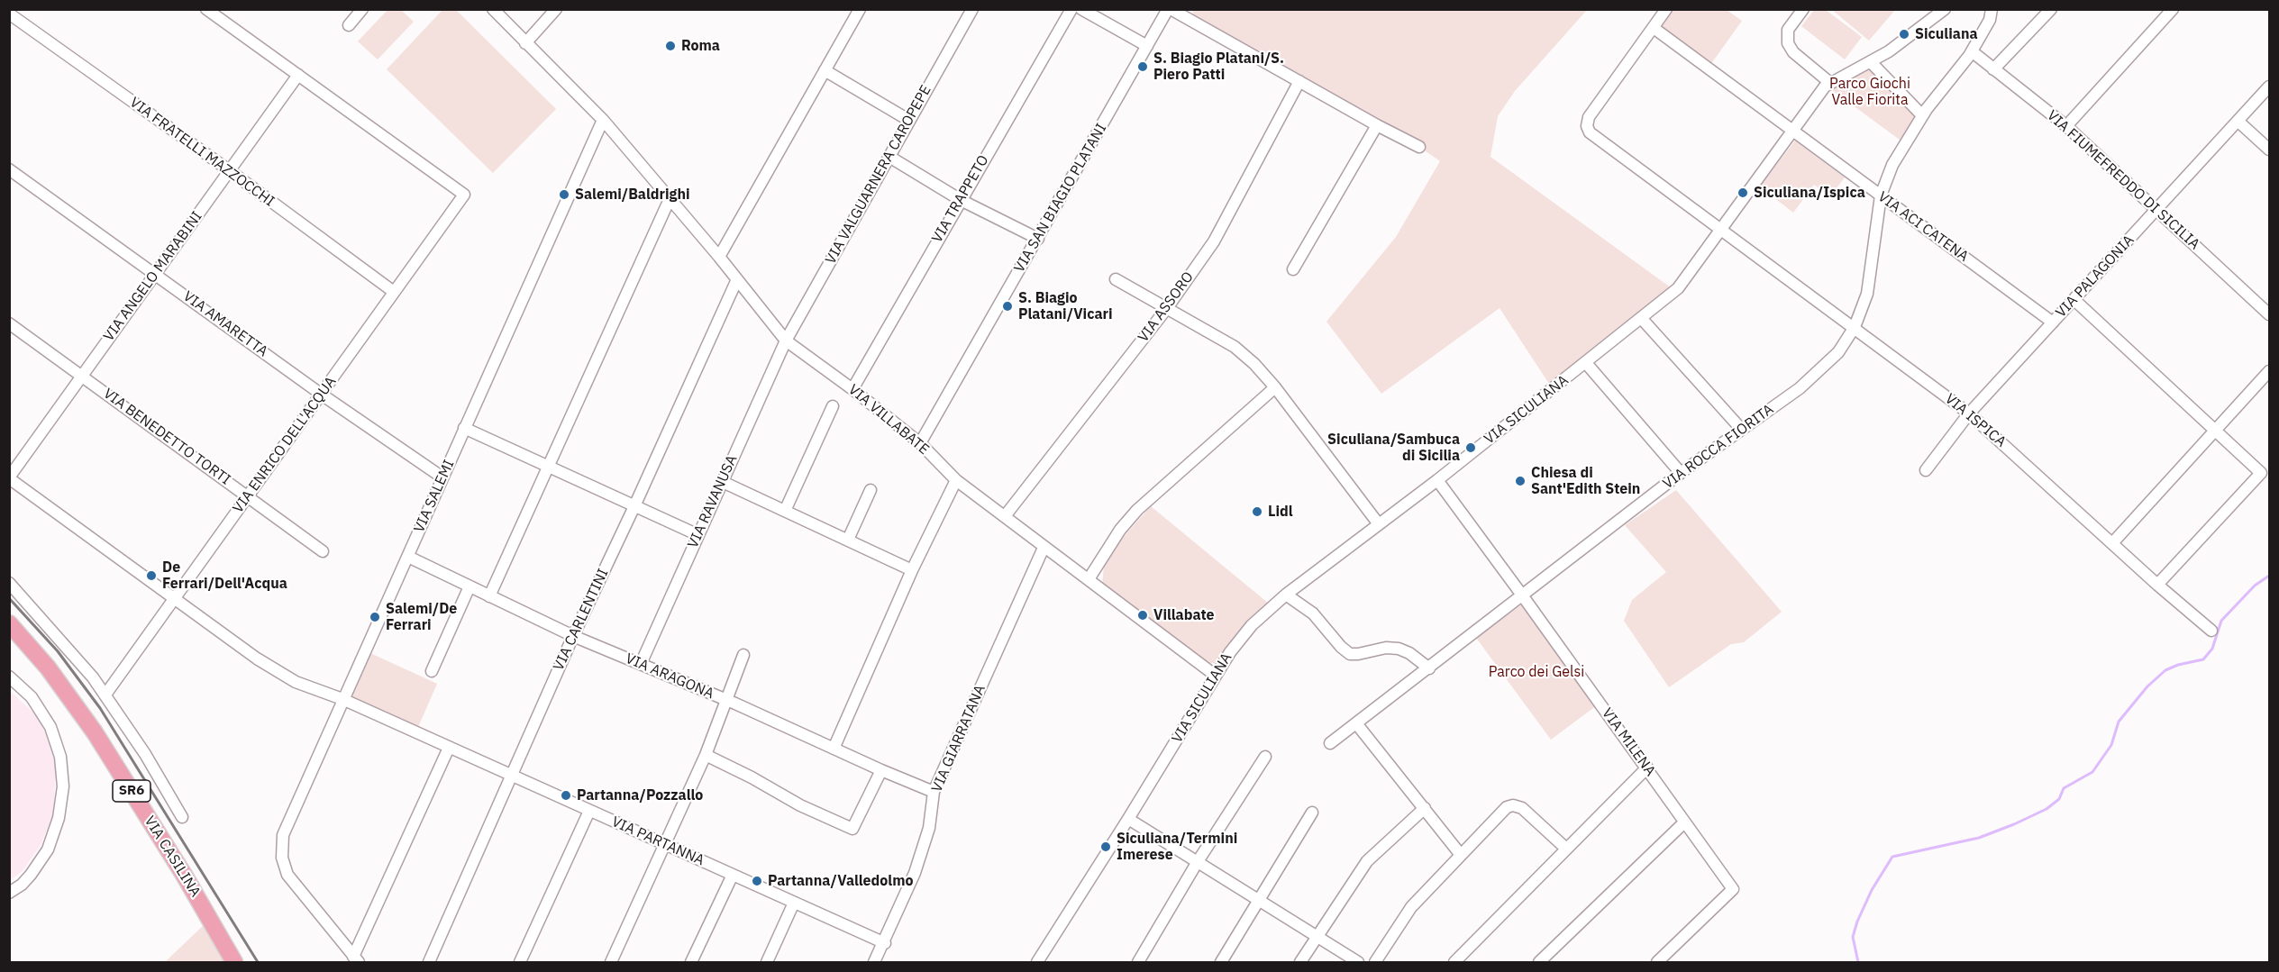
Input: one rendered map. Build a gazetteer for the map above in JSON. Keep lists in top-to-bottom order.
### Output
{
  "streets": {
    "main road": ["SR6", "VIA CASILINA"],
    "street": [
      "VIA FRATELLI MAZZOCCHI",
      "VIA VALGUARNERA CAROPEPE",
      "VIA FIUMEFREDDO DI SICILIA",
      "VIA SAN BIAGIO PLATANI",
      "VIA TRAPPETO",
      "VIA ACI CATENA",
      "VIA ANGELO MARABINI",
      "VIA PALAGONIA",
      "VIA ASSORO",
      "VIA AMARETTA",
      "VIA SICULIANA",
      "VIA VILLABATE",
      "VIA ISPICA",
      "VIA BENEDETTO TORTI",
      "VIA ENRICO DELL'ACQUA",
      "VIA ROCCA FIORITA",
      "VIA SALEMI",
      "VIA RAVANUSA",
      "VIA CARLENTINI",
      "VIA ARAGONA",
      "VIA GIARRATANA",
      "VIA MILENA",
      "VIA PARTANNA"
    ]
  },
  "crossings": [
    ["VIA FRATELLI MAZZOCCHI", "VIA ANGELO MARABINI"],
    ["VIA FRATELLI MAZZOCCHI", "VIA ENRICO DELL'ACQUA"],
    ["VIA VALGUARNERA CAROPEPE", "VIA VILLABATE"],
    ["VIA VALGUARNERA CAROPEPE", "VIA RAVANUSA"],
    ["VIA FIUMEFREDDO DI SICILIA", "VIA PALAGONIA"],
    ["VIA FIUMEFREDDO DI SICILIA", "VIA ROCCA FIORITA"],
    ["VIA SAN BIAGIO PLATANI", "VIA VILLABATE"],
    ["VIA TRAPPETO", "VIA VILLABATE"],
    ["VIA ACI CATENA", "VIA PALAGONIA"],
    ["VIA ACI CATENA", "VIA SICULIANA"],
    ["VIA ACI CATENA", "VIA ISPICA"],
    ["VIA ACI CATENA", "VIA ROCCA FIORITA"],
    ["VIA ANGELO MARABINI", "VIA AMARETTA"],
    ["VIA ANGELO MARABINI", "VIA BENEDETTO TORTI"],
    ["VIA ANGELO MARABINI", "VIA ENRICO DELL'ACQUA"],
    ["VIA ANGELO MARABINI", "VIA PARTANNA"],
    ["VIA PALAGONIA", "VIA ISPICA"],
    ["VIA ASSORO", "VIA VILLABATE"],
    ["VIA AMARETTA", "VIA ENRICO DELL'ACQUA"],
    ["VIA AMARETTA", "VIA SALEMI"],
    ["VIA SICULIANA", "VIA VILLABATE"],
    ["VIA SICULIANA", "VIA ISPICA"],
    ["VIA SICULIANA", "VIA MILENA"],
    ["VIA VILLABATE", "VIA SALEMI"],
    ["VIA VILLABATE", "VIA RAVANUSA"],
    ["VIA VILLABATE", "VIA CARLENTINI"],
    ["VIA VILLABATE", "VIA GIARRATANA"],
    ["VIA ISPICA", "VIA ROCCA FIORITA"],
    ["VIA BENEDETTO TORTI", "VIA ENRICO DELL'ACQUA"],
    ["VIA ENRICO DELL'ACQUA", "VIA PARTANNA"],
    ["VIA ENRICO DELL'ACQUA", "VIA CASILINA"],
    ["VIA ROCCA FIORITA", "VIA MILENA"],
    ["VIA SALEMI", "VIA ARAGONA"],
    ["VIA SALEMI", "VIA PARTANNA"],
    ["VIA RAVANUSA", "VIA ARAGONA"],
    ["VIA CARLENTINI", "VIA ARAGONA"],
    ["VIA CARLENTINI", "VIA PARTANNA"],
    ["VIA ARAGONA", "VIA GIARRATANA"],
    ["VIA GIARRATANA", "VIA PARTANNA"]
  ],
  "parks": ["Parco Giochi Valle Fiorita", "Parco dei Gelsi"],
  "places": [
    "Siculiana",
    "Roma",
    "S. Biagio Platani/S. Piero Patti",
    "Siculiana/Ispica",
    "Salemi/Baldrighi",
    "S. Biagio Platani/Vicari",
    "Siculiana/Sambuca di Sicilia",
    "Chiesa di Sant'Edith Stein",
    "Lidl",
    "De Ferrari/Dell'Acqua",
    "Villabate",
    "Salemi/De Ferrari",
    "Partanna/Pozzallo",
    "Siculiana/Termini Imerese",
    "Partanna/Valledolmo"
  ]
}
